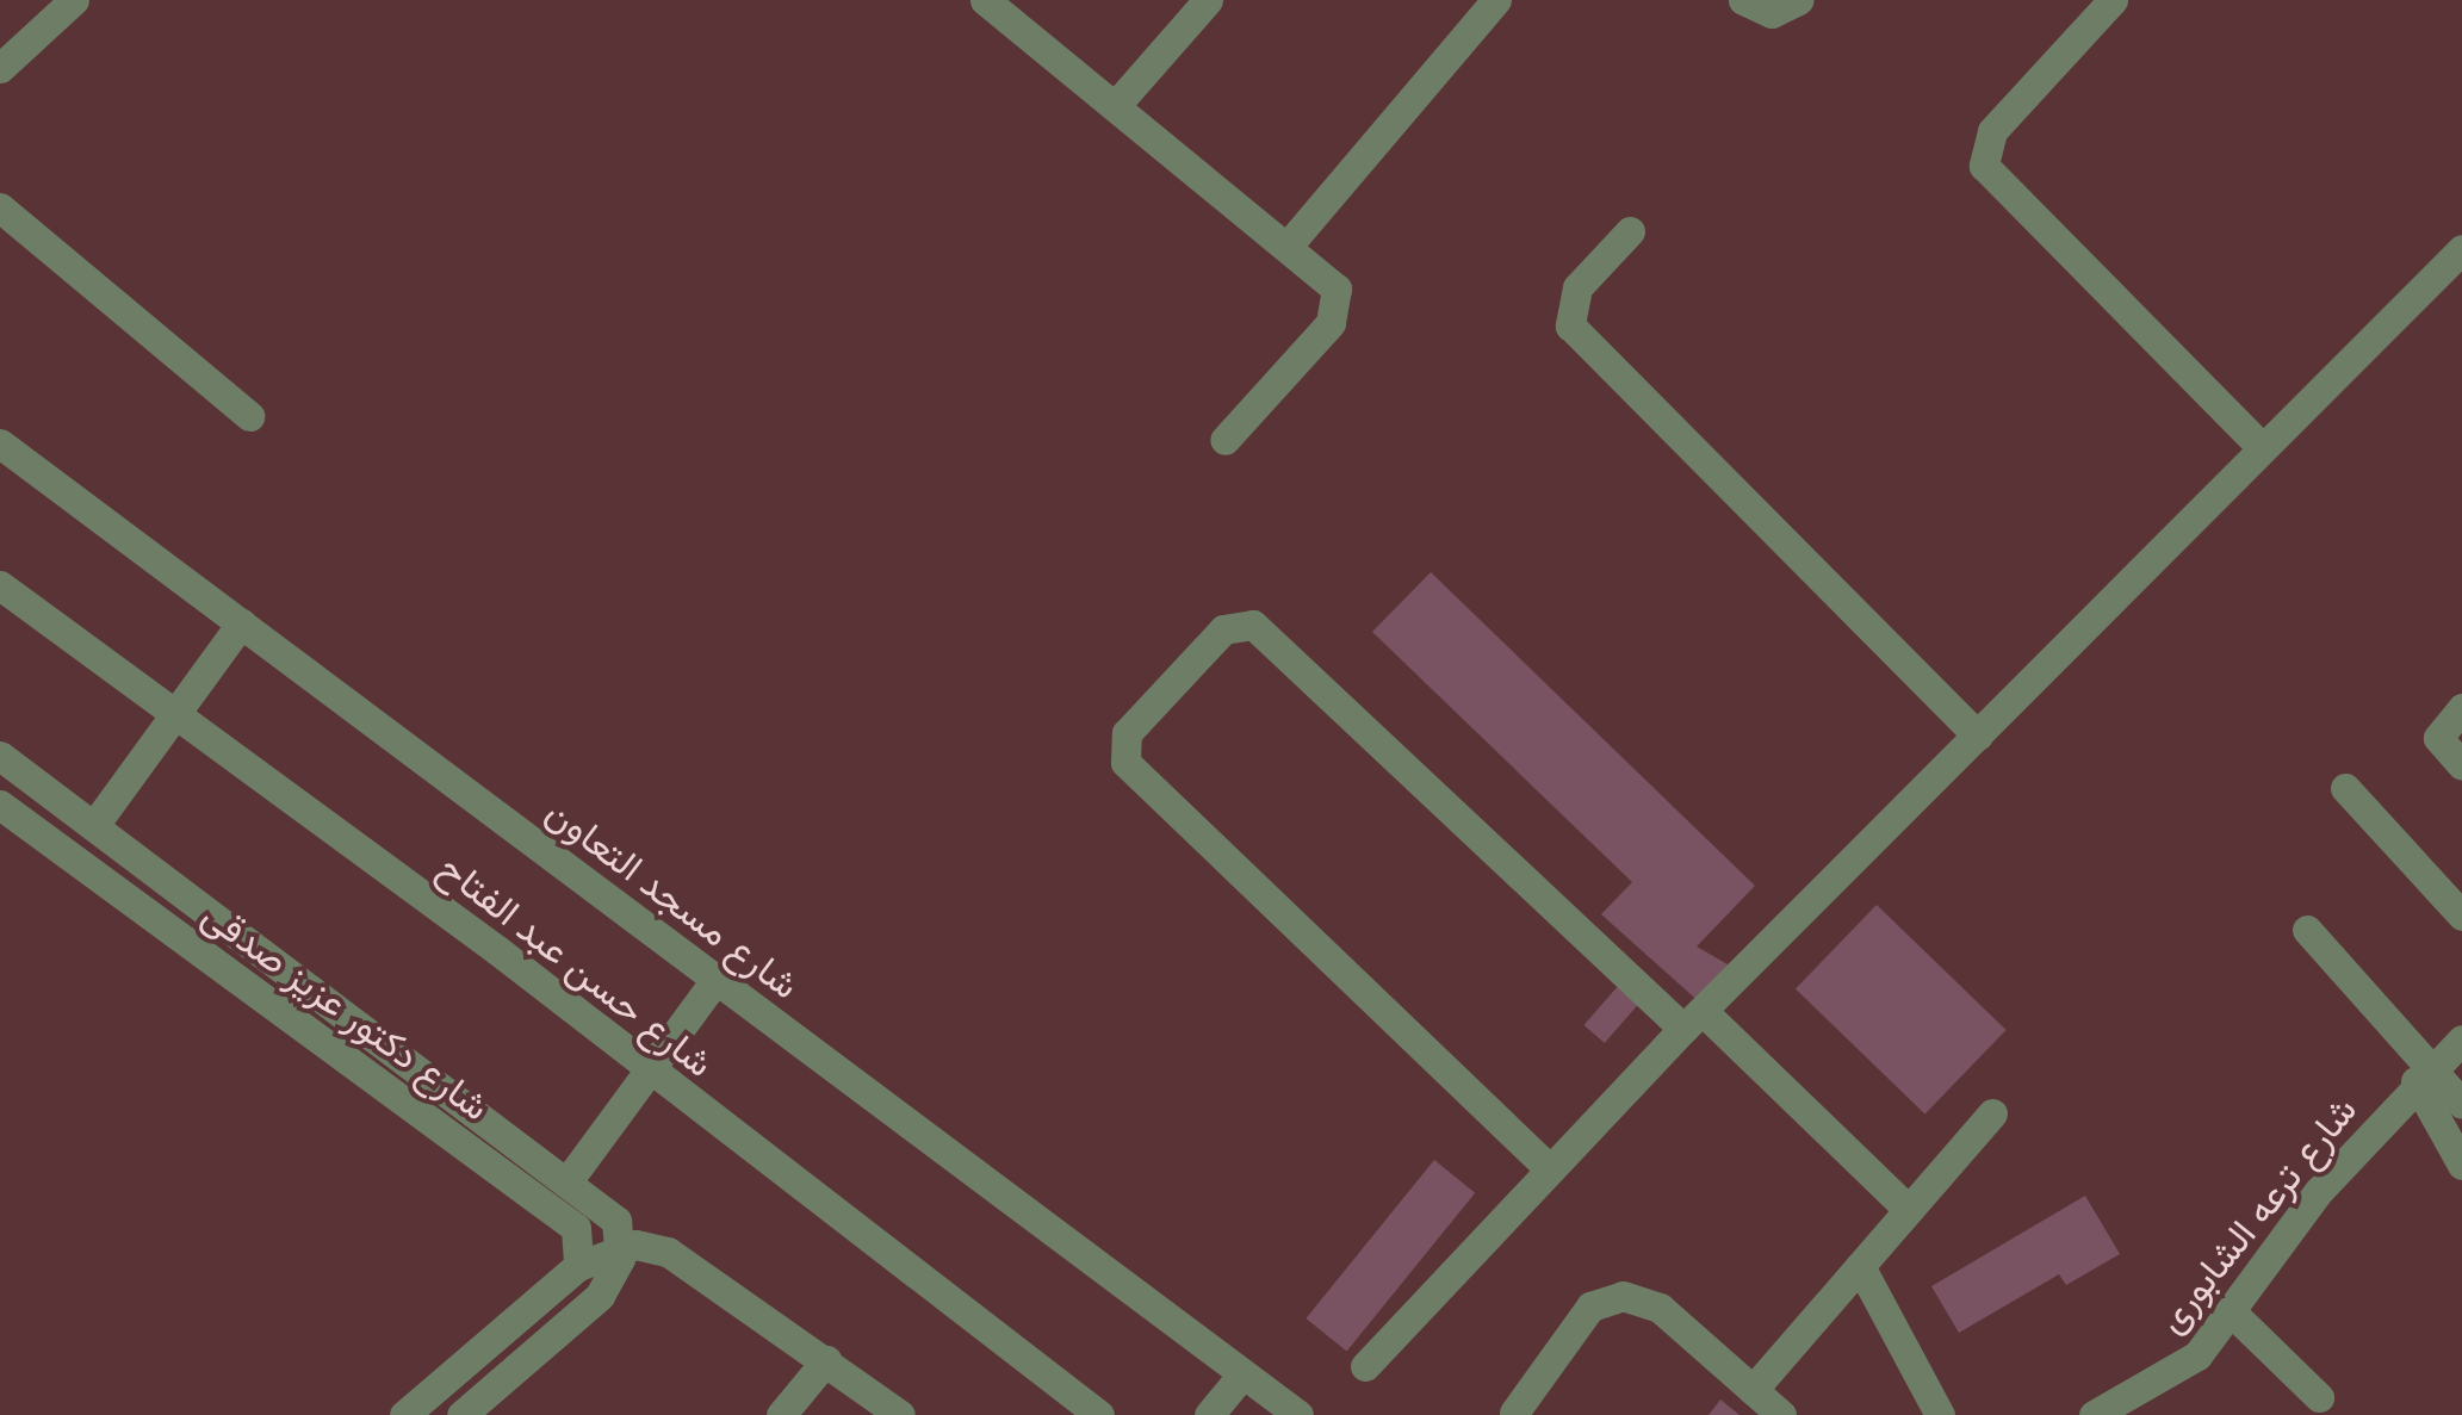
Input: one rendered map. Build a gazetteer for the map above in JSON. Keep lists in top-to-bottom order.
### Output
{
  "streets": {
    "street": [
      "شارع مسجد التعاون",
      "شارع حسن عبد الفتاح",
      "شارع دكتور عزيز صدقى",
      "شارع ترعه الشابورى"
    ]
  }
}
